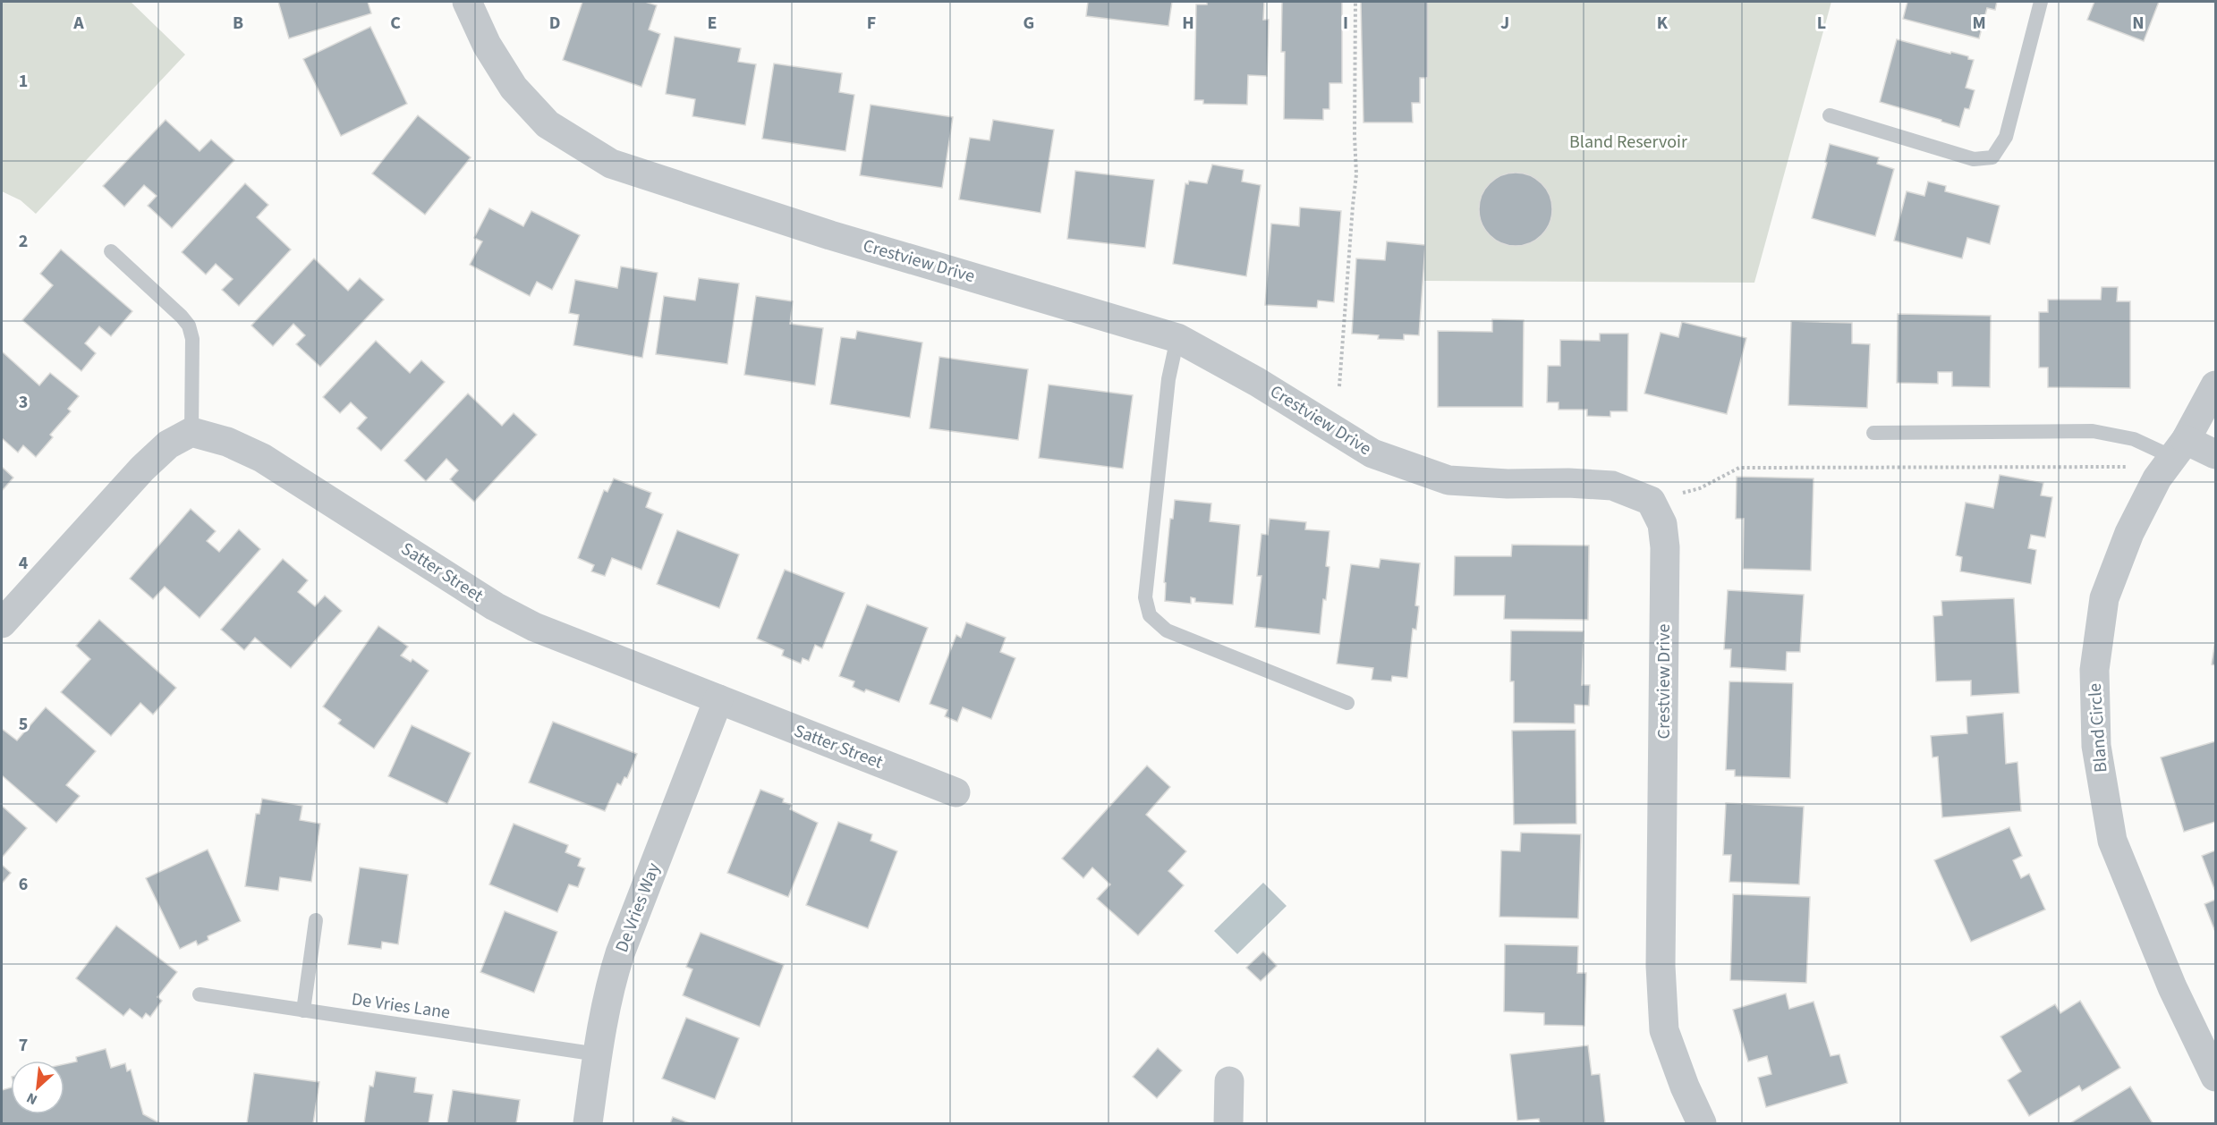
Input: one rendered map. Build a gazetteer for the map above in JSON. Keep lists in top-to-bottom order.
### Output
{
  "streets": {
    "street": [
      "Crestview Drive",
      "Satter Street",
      "Bland Circle",
      "De Vries Way"
    ],
    "lane": ["De Vries Lane"]
  },
  "crossings": [
    ["Satter Street", "De Vries Way"],
    ["De Vries Way", "De Vries Lane"]
  ],
  "parks": ["Bland Reservoir"],
  "north": "bottom left",
  "grid": {
    "columns": [
      "A",
      "B",
      "C",
      "D",
      "E",
      "F",
      "G",
      "H",
      "I",
      "J",
      "K",
      "L",
      "M",
      "N"
    ],
    "rows": [
      "1",
      "2",
      "3",
      "4",
      "5",
      "6",
      "7"
    ]
  }
}
